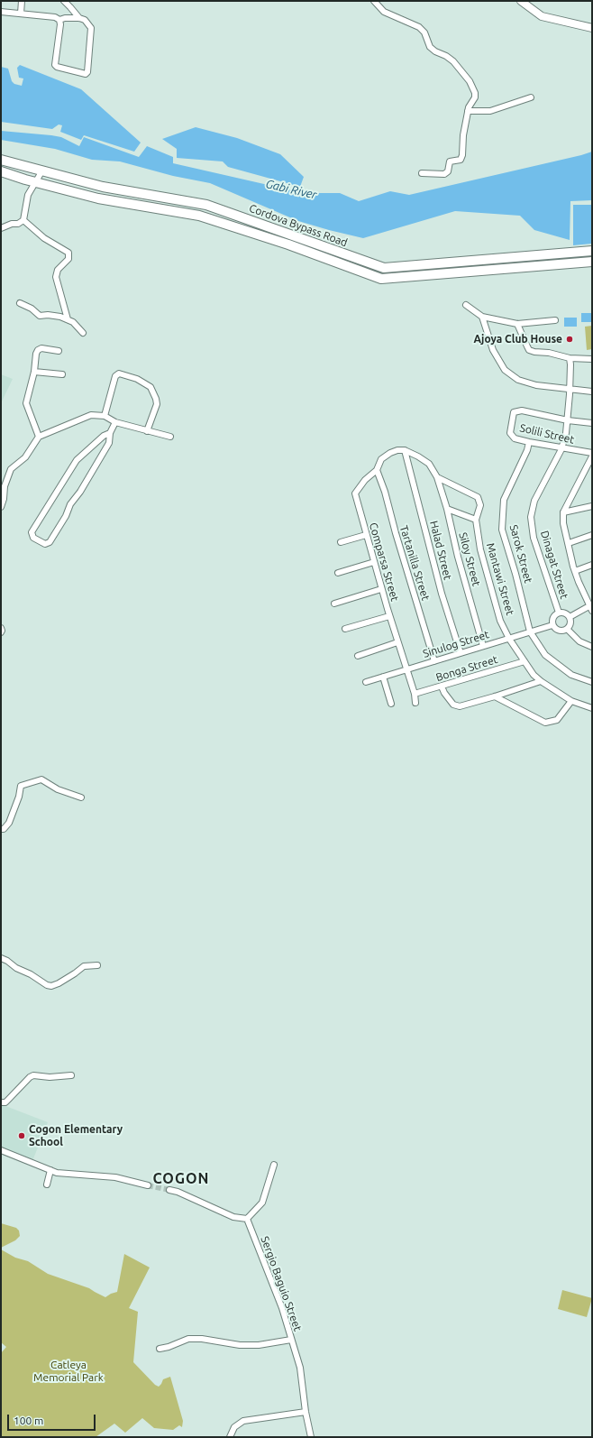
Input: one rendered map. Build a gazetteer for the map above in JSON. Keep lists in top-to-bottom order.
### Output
{
  "streets": {
    "main road": ["Cordova Bypass Road"],
    "street": [
      "Solili Street",
      "Halad Street",
      "Sarok Street",
      "Siloy Street",
      "Comparsa Street",
      "Tartanilla Street",
      "Dinagat Street",
      "Mantawi Street",
      "Sinulog Street",
      "Bonga Street",
      "Sergio Baguio Street"
    ]
  },
  "crossings": [
    ["Solili Street", "Sarok Street"],
    ["Solili Street", "Dinagat Street"],
    ["Halad Street", "Comparsa Street"],
    ["Halad Street", "Sinulog Street"],
    ["Sarok Street", "Sinulog Street"],
    ["Siloy Street", "Sinulog Street"],
    ["Comparsa Street", "Tartanilla Street"],
    ["Comparsa Street", "Sinulog Street"],
    ["Comparsa Street", "Bonga Street"],
    ["Tartanilla Street", "Sinulog Street"],
    ["Dinagat Street", "Sinulog Street"],
    ["Mantawi Street", "Sinulog Street"],
    ["Mantawi Street", "Bonga Street"]
  ],
  "districts": ["COGON"],
  "water": ["Gabi River"],
  "parks": ["Catleya Memorial Park"],
  "places": ["Ajoya Club House", "Cogon Elementary School"],
  "scale_bar": "100 m"
}
